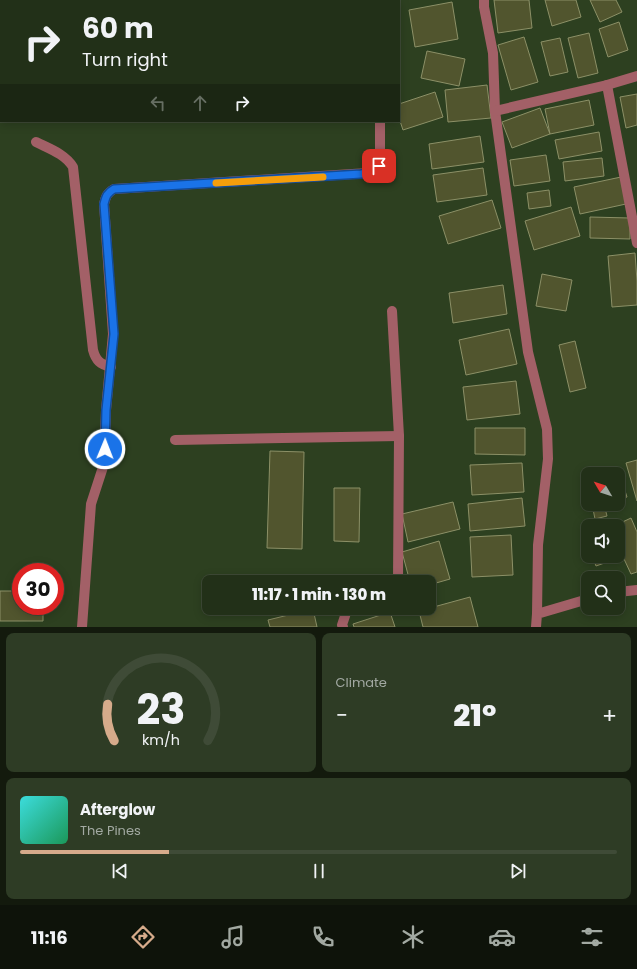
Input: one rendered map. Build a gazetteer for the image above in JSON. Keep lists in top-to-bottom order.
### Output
{
  "north": "top left",
  "page": {
    "turn": ["60 m", "Turn right"],
    "limit": "30",
    "trip": "11:17 · 1 min · 130 m",
    "tile": "Climate",
    "heat": ["−", "21°", "+"],
    "song": ["Afterglow", "The Pines"],
    "tabs": "11:16",
    "gauge": ["23", "km/h"]
  }
}
